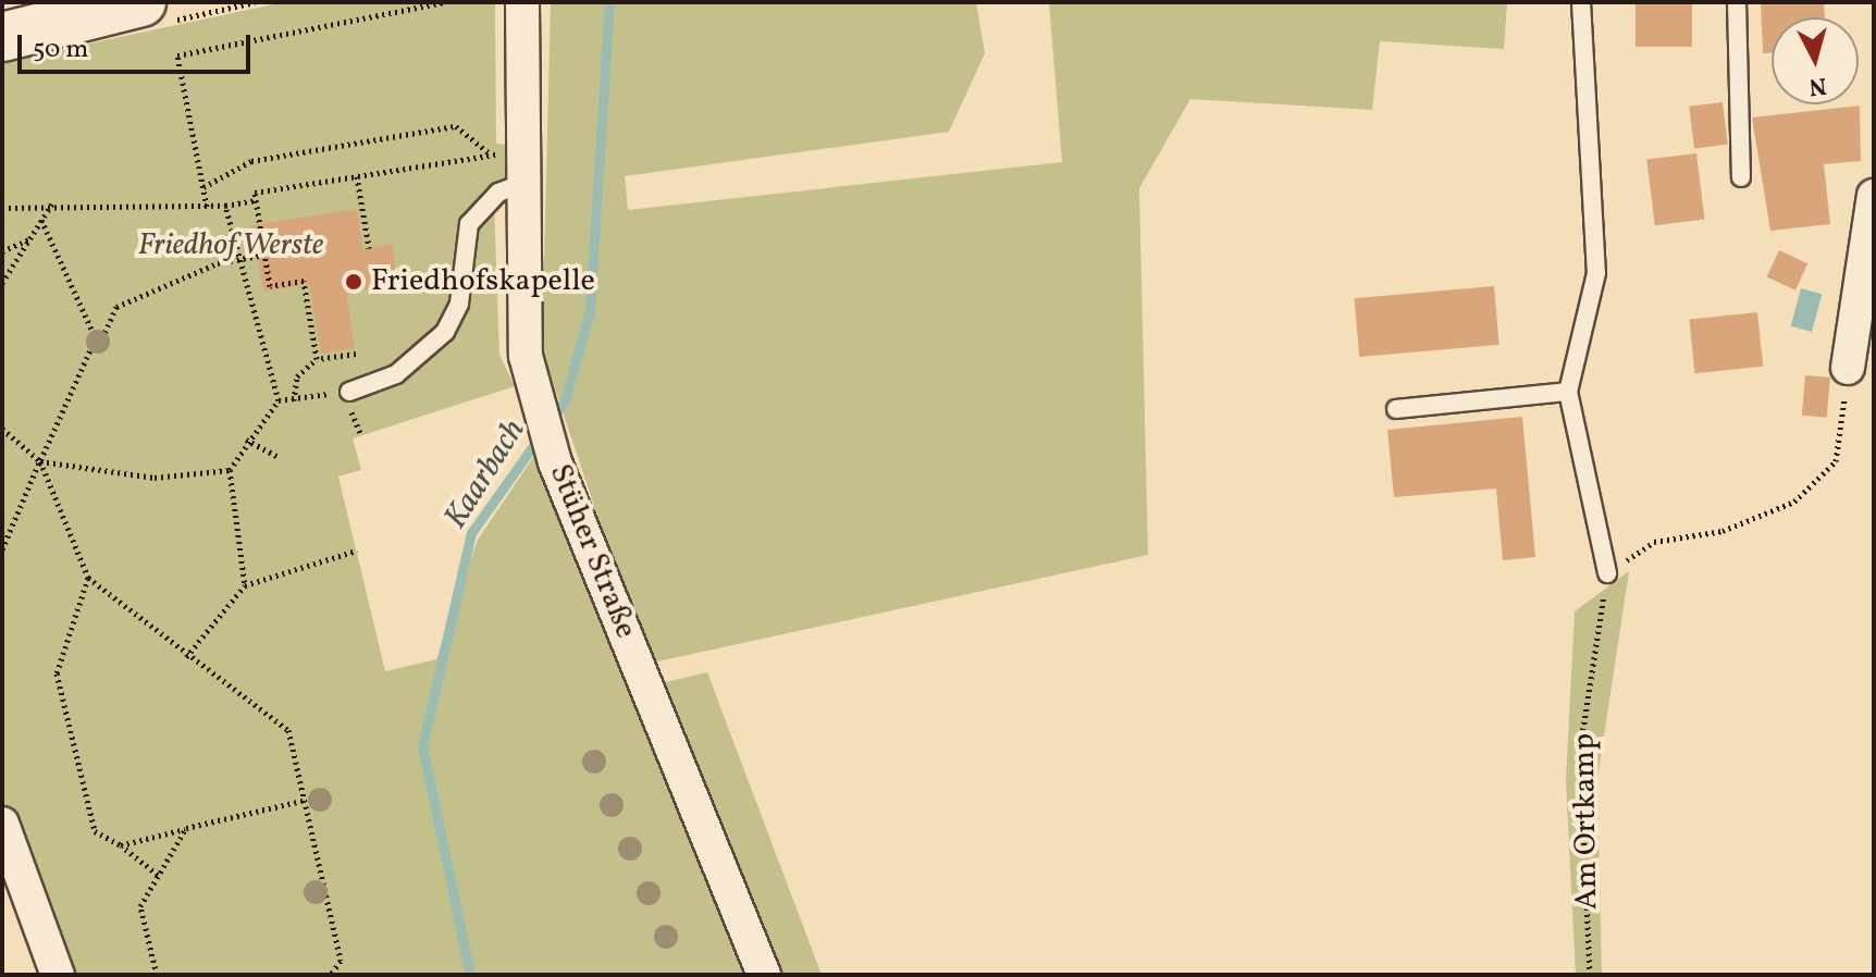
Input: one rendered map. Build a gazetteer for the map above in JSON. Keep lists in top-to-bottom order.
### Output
{
  "streets": {
    "street": ["Stüher Straße"],
    "path": ["Am Ortkamp"]
  },
  "water": ["Kaarbach"],
  "parks": ["Friedhof Werste"],
  "places": ["Friedhofskapelle"],
  "scale_bar": "50 m",
  "north": "bottom"
}
